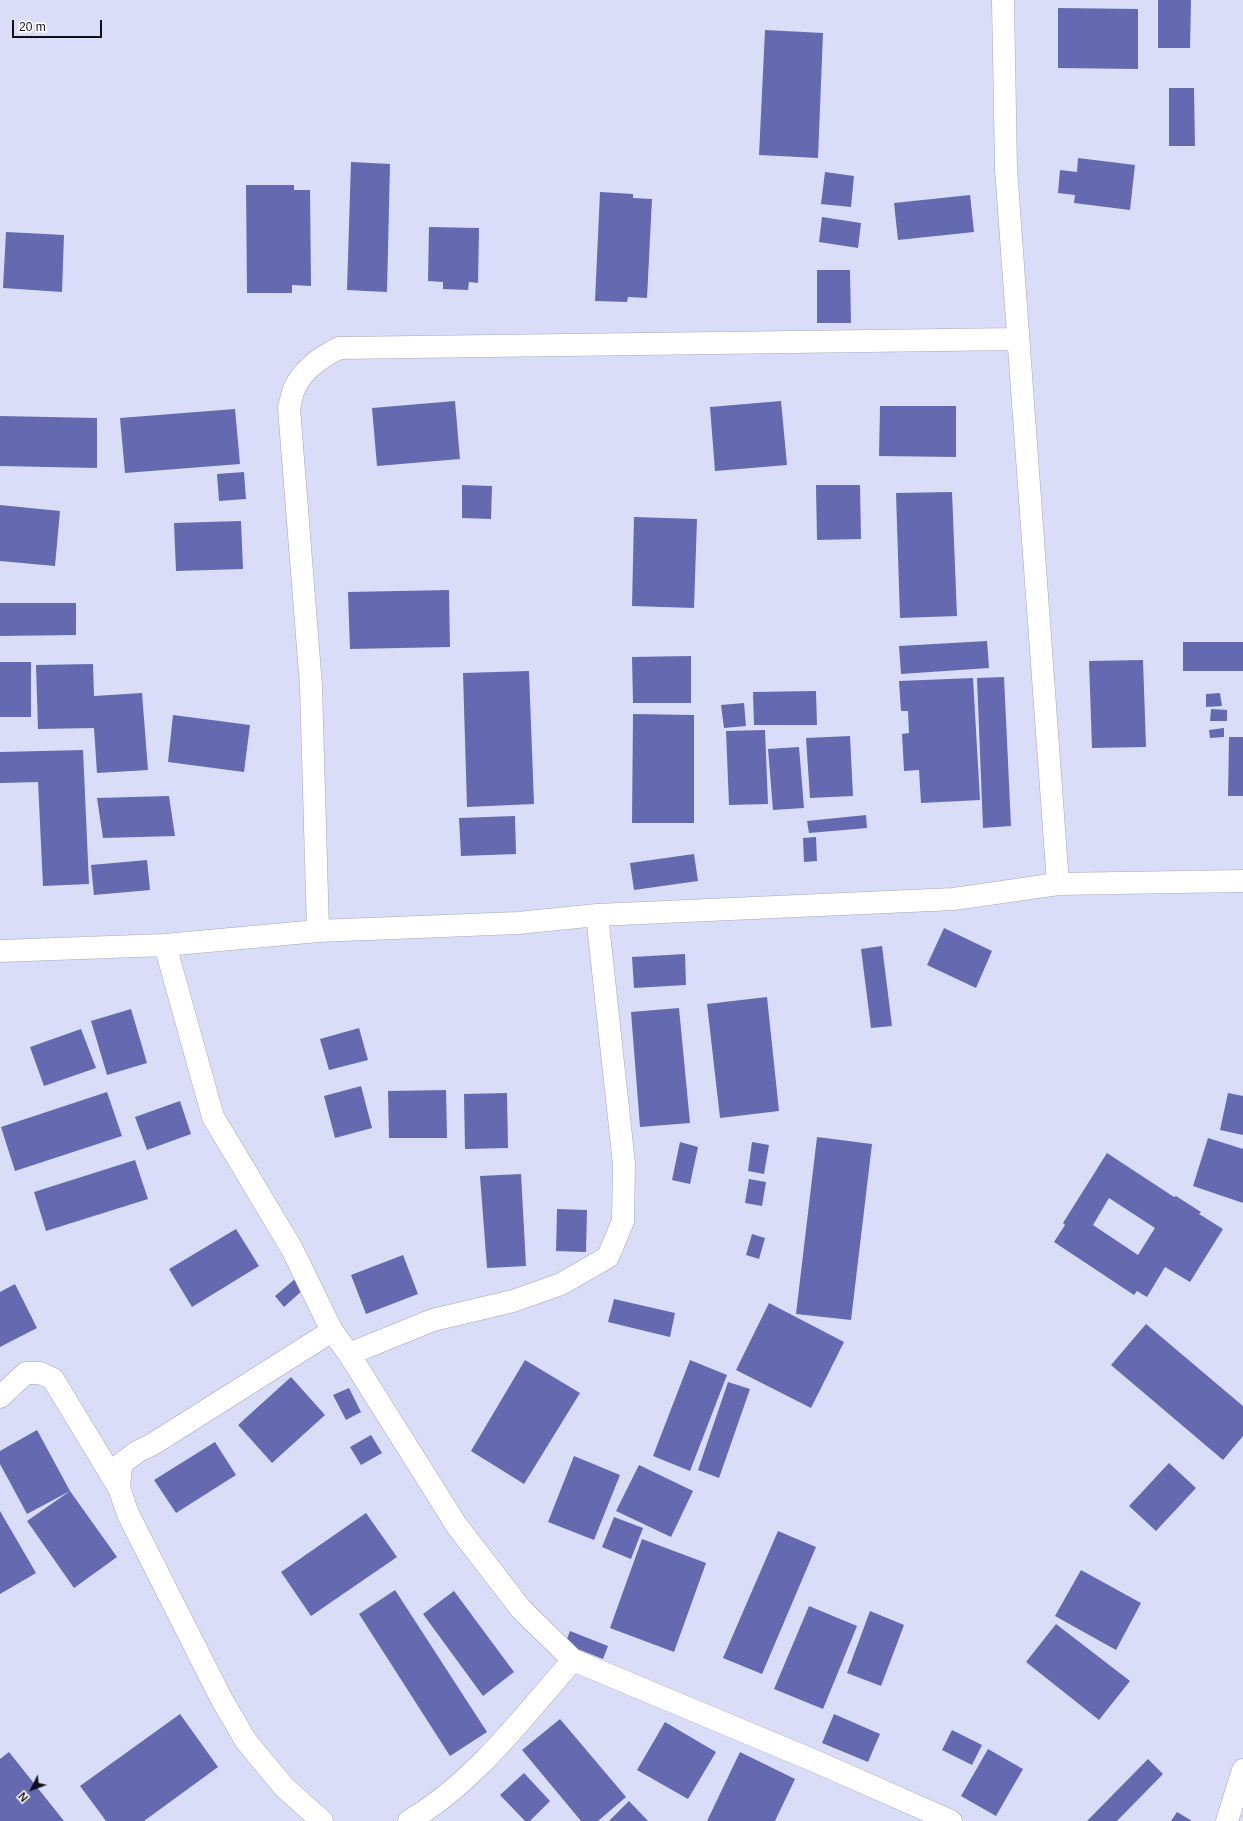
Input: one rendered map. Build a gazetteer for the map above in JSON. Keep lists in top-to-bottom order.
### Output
{
  "scale_bar": "20 m",
  "north": "bottom left"
}
